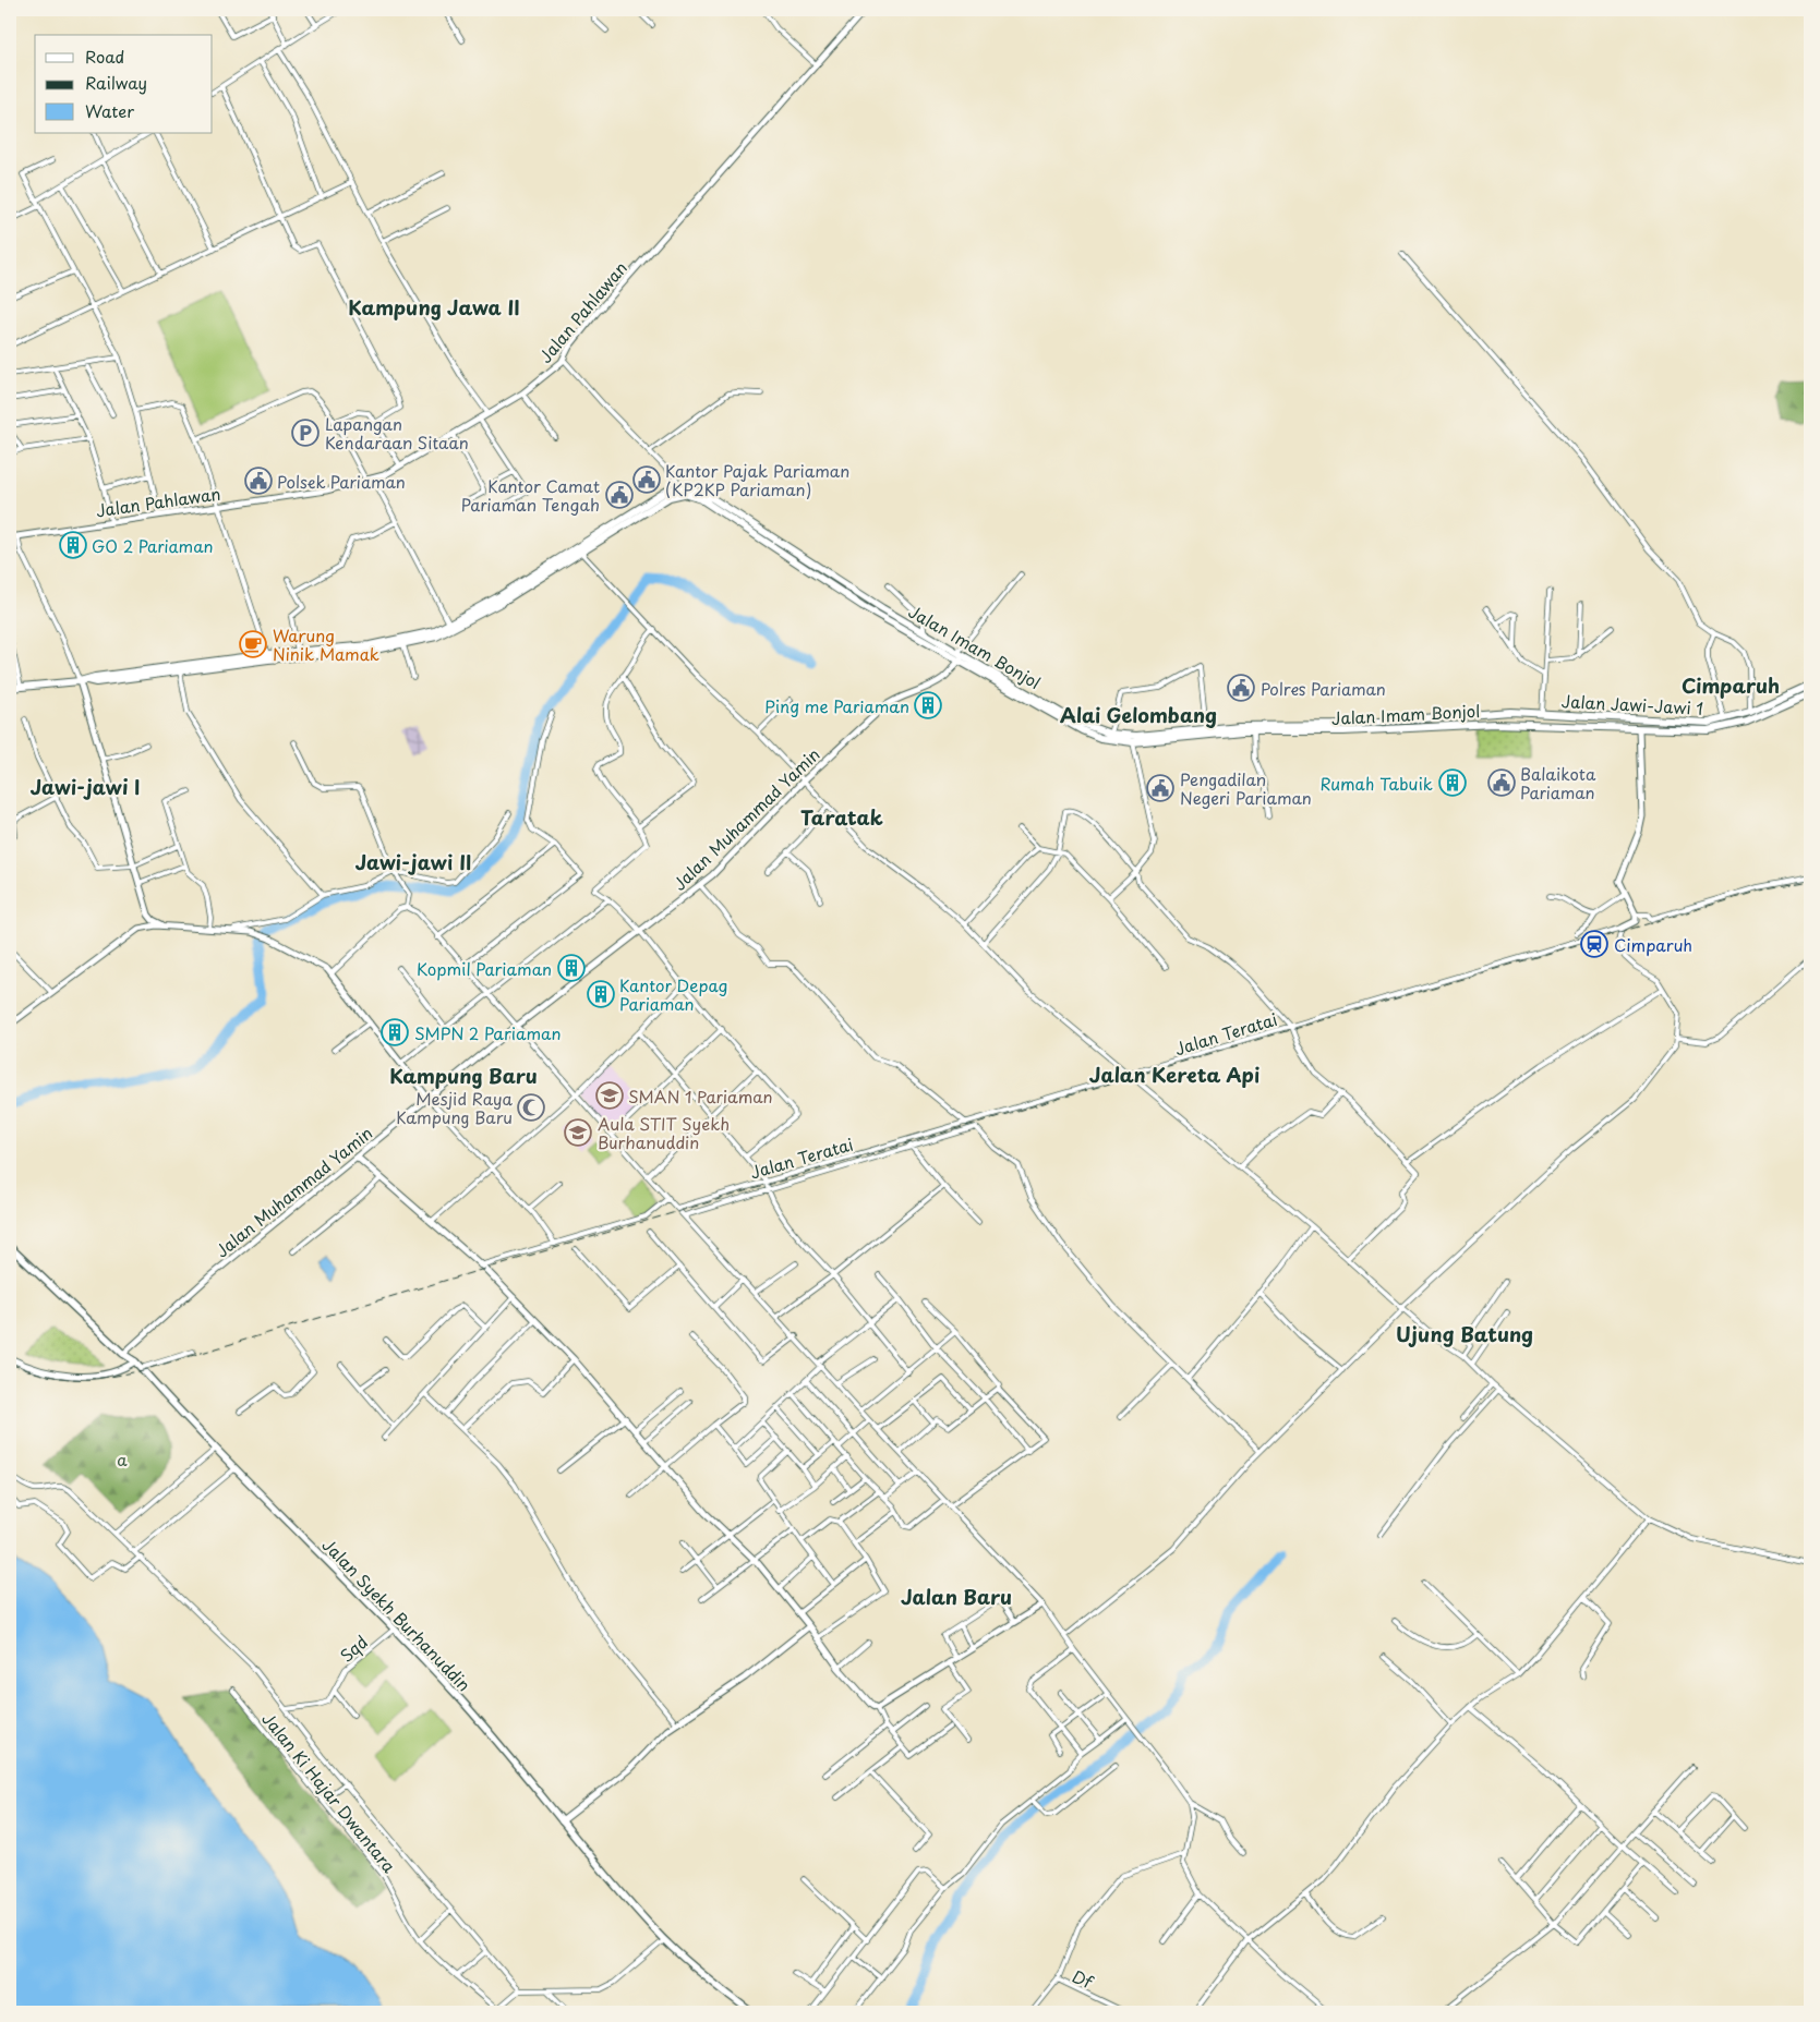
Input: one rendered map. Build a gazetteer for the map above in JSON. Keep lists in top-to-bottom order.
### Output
{
  "streets": {
    "main road": ["Jalan Imam Bonjol", "Jalan Jawi-Jawi 1", "Jalan Syekh Burhanuddin"],
    "street": [
      "Jalan Pahlawan",
      "Jalan Muhammad Yamin",
      "Jalan Teratai",
      "Sqd",
      "Jalan Ki Hajar Dwantara",
      "Df"
    ]
  },
  "crossings": [
    ["Jalan Imam Bonjol", "Jalan Jawi-Jawi 1"],
    ["Jalan Imam Bonjol", "Jalan Muhammad Yamin"],
    ["Jalan Muhammad Yamin", "Jalan Syekh Burhanuddin"],
    ["Jalan Syekh Burhanuddin", "Sqd"]
  ],
  "districts": [
    "Kampung Jawa II",
    "Cimparuh",
    "Alai Gelombang",
    "Jawi-jawi I",
    "Taratak",
    "Jawi-jawi II",
    "Jalan Kereta Api",
    "Kampung Baru",
    "Ujung Batung",
    "Jalan Baru"
  ],
  "parks": ["a"],
  "places": {
    "parking": ["Lapangan Kendaraan Sitaan"],
    "public building": [
      "Kantor Pajak Pariaman (KP2KP Pariaman)",
      "Polsek Pariaman",
      "Kantor Camat Pariaman Tengah",
      "Polres Pariaman",
      "Balaikota Pariaman",
      "Pengadilan Negeri Pariaman"
    ],
    "building": [
      "GO 2 Pariaman",
      "Ping me Pariaman",
      "Rumah Tabuik",
      "Kopmil Pariaman",
      "Kantor Depag Pariaman",
      "SMPN 2 Pariaman"
    ],
    "cafe": ["Warung Ninik Mamak"],
    "station": ["Cimparuh"],
    "school or university": ["SMAN 1 Pariaman", "Aula STIT Syekh Burhanuddin"],
    "mosque": ["Mesjid Raya Kampung Baru"]
  },
  "legend": ["Road", "Railway", "Water"]
}
